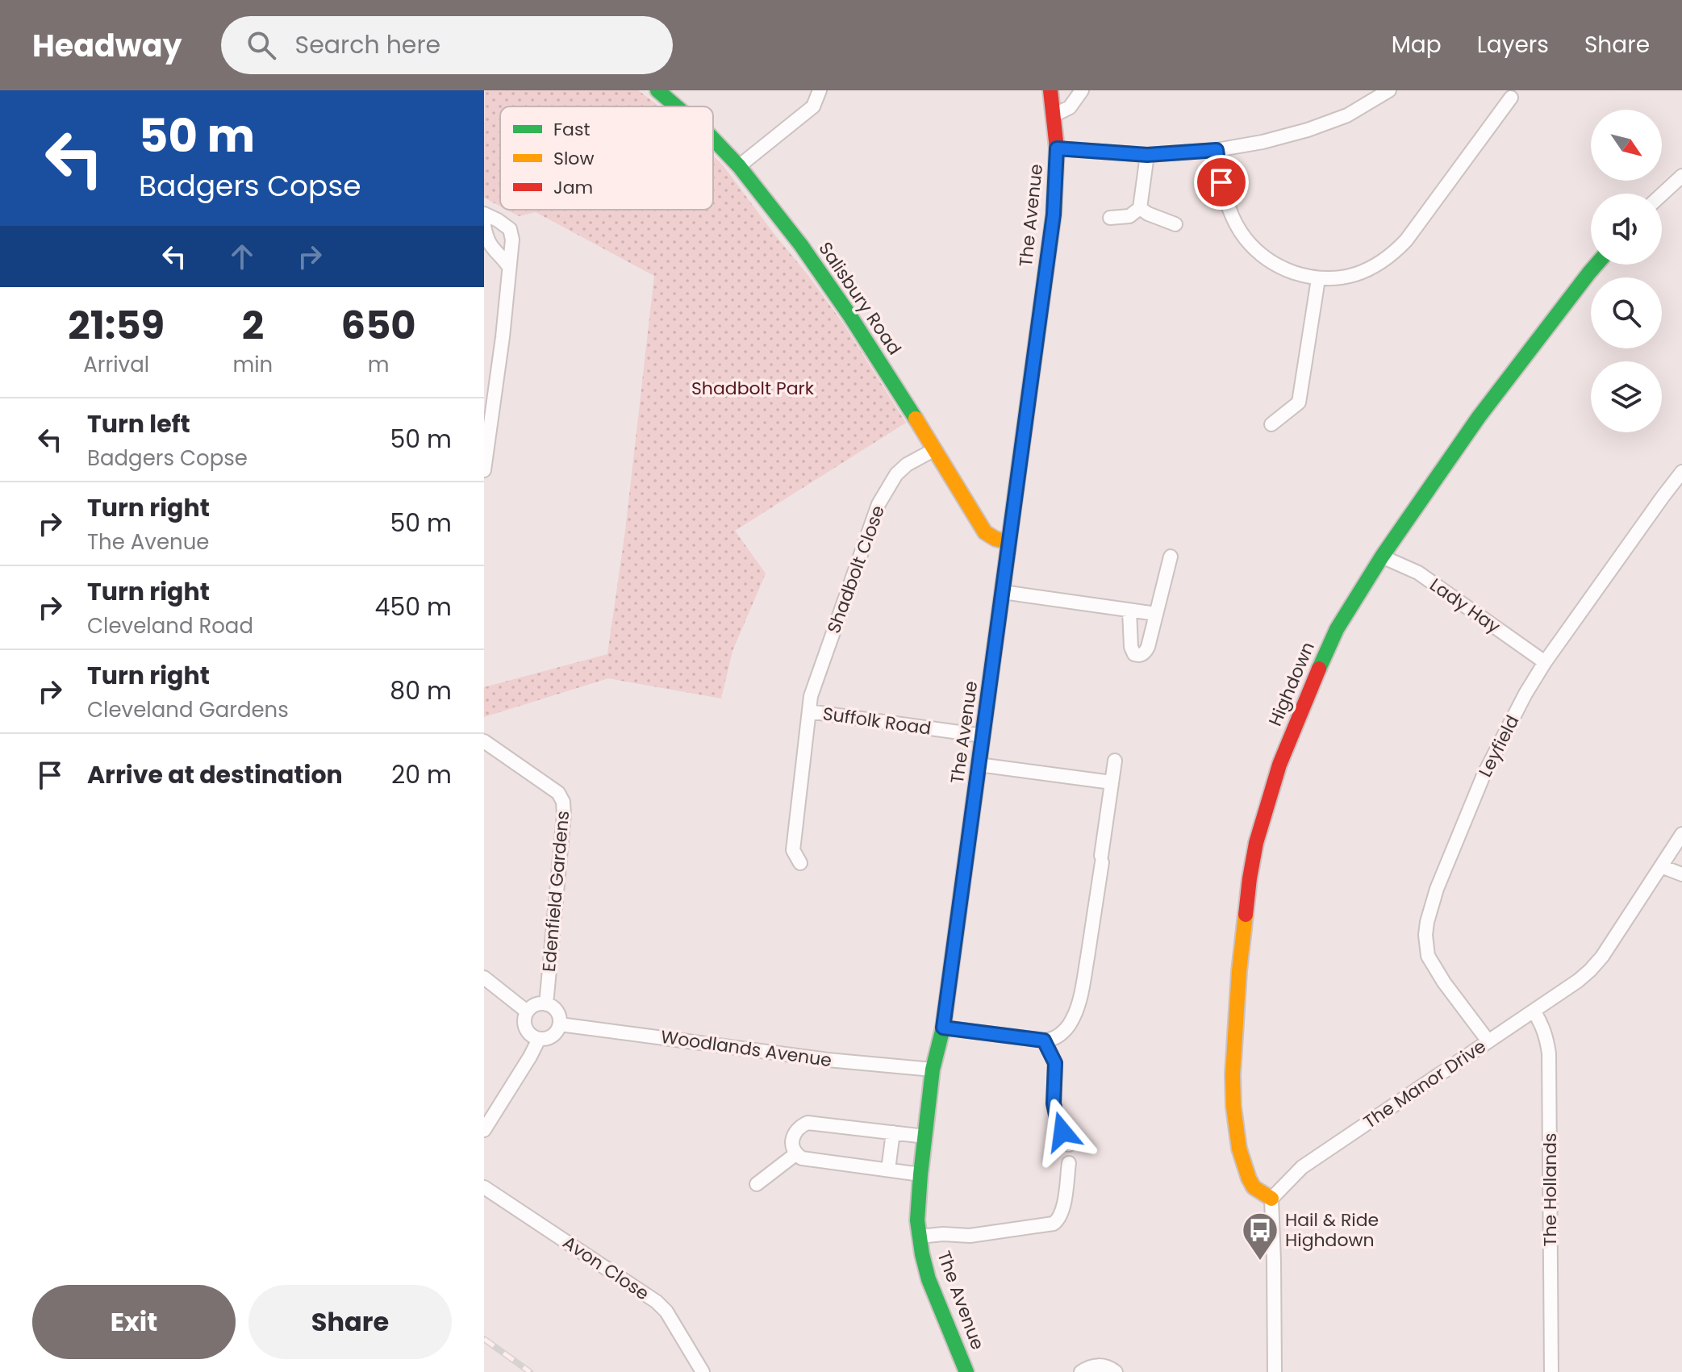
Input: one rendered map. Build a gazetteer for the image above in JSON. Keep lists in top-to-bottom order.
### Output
{
  "streets": {
    "street": [
      "The Avenue",
      "Salisbury Road",
      "Shadbolt Close",
      "Lady Hay",
      "Highdown",
      "Suffolk Road",
      "Leyfield",
      "Edenfield Gardens",
      "Woodlands Avenue",
      "The Manor Drive",
      "The Hollands",
      "Avon Close"
    ]
  },
  "crossings": [
    ["The Avenue", "Salisbury Road"],
    ["The Avenue", "Suffolk Road"],
    ["The Avenue", "Woodlands Avenue"],
    ["Salisbury Road", "Shadbolt Close"],
    ["Shadbolt Close", "Suffolk Road"],
    ["Lady Hay", "Highdown"],
    ["Lady Hay", "Leyfield"],
    ["Highdown", "The Manor Drive"],
    ["Leyfield", "The Manor Drive"],
    ["Edenfield Gardens", "Woodlands Avenue"],
    ["The Manor Drive", "The Hollands"]
  ],
  "parks": ["Shadbolt Park"],
  "places": {
    "bus stop": ["Hail & Ride Highdown"]
  },
  "legend": ["Fast", "Slow", "Jam"],
  "north": "bottom right",
  "page": {
    "header": "Headway",
    "search": "Search here",
    "nav": ["Map", "Layers", "Share"],
    "turn": ["50 m", "Badgers Copse"],
    "eta": [
      "21:59",
      "Arrival",
      "2",
      "min",
      "650",
      "m"
    ],
    "list": [
      {
        "name": "Turn left",
        "note": "Badgers Copse",
        "value": "50 m"
      },
      {
        "name": "Turn right",
        "note": "The Avenue",
        "value": "50 m"
      },
      {
        "name": "Turn right",
        "note": "Cleveland Road",
        "value": "450 m"
      },
      {
        "name": "Turn right",
        "note": "Cleveland Gardens",
        "value": "80 m"
      },
      {
        "name": "Arrive at destination",
        "value": "20 m"
      }
    ],
    "buttons": ["Exit", "Share"]
  }
}
